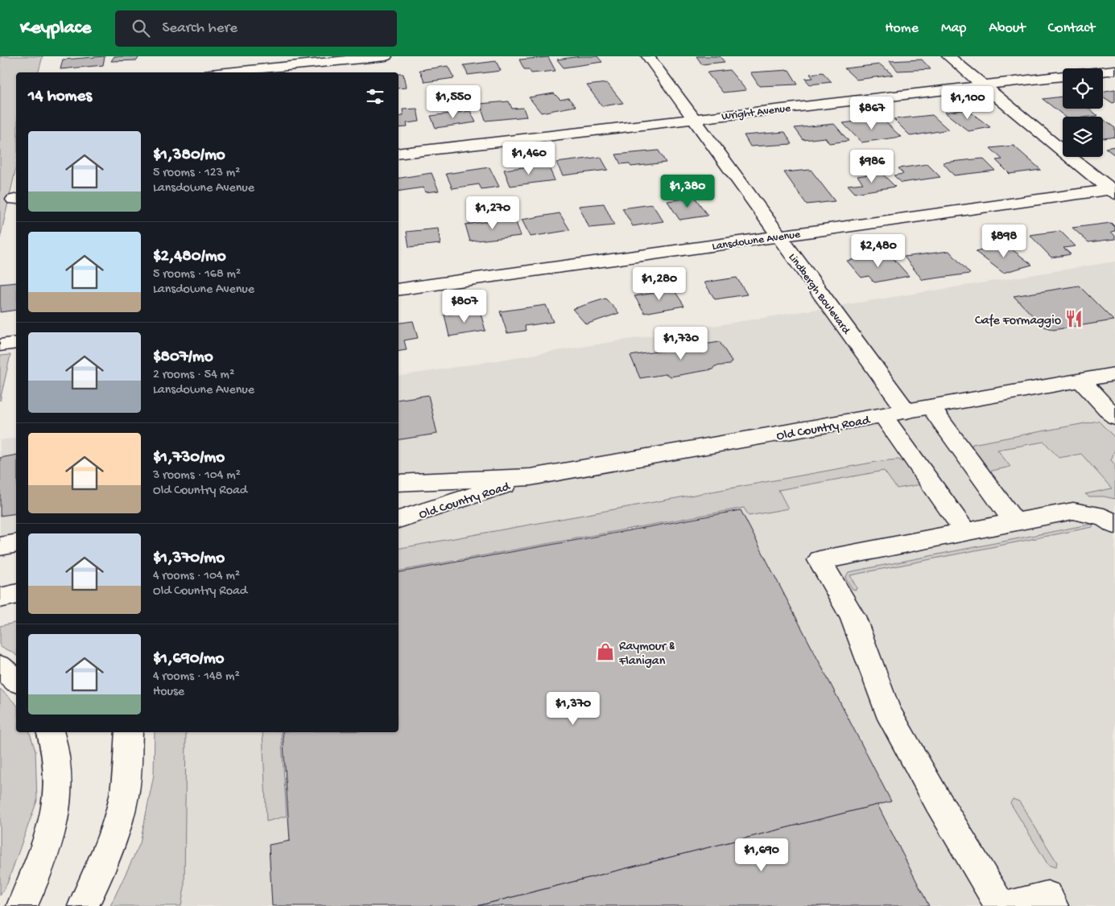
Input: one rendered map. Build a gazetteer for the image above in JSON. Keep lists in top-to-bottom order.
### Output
{
  "streets": {
    "main road": [
      "Wright Avenue",
      "Lansdowne Avenue",
      "Lindbergh Boulevard",
      "Old Country Road"
    ]
  },
  "crossings": [
    ["Wright Avenue", "Lindbergh Boulevard"],
    ["Lansdowne Avenue", "Lindbergh Boulevard"],
    ["Lindbergh Boulevard", "Old Country Road"]
  ],
  "places": {
    "restaurant": ["Cafe Formaggio"],
    "shop": ["Raymour & Flanigan"]
  },
  "page": {
    "header": "Keyplace",
    "search": "Search here",
    "nav": [
      "Home",
      "Map",
      "About",
      "Contact"
    ],
    "heading": "14 homes",
    "price": [
      "$1,550",
      "$1,100",
      "$867",
      "$1,460",
      "$986",
      "$1,380",
      "$1,270",
      "$898",
      "$2,480",
      "$1,280",
      "$807",
      "$1,730",
      "$1,370",
      "$1,690"
    ],
    "list": [
      {
        "name": "$1,380/mo",
        "note": "5 rooms · 123 m² · Lansdowne Avenue"
      },
      {
        "name": "$2,480/mo",
        "note": "5 rooms · 168 m² · Lansdowne Avenue"
      },
      {
        "name": "$807/mo",
        "note": "2 rooms · 54 m² · Lansdowne Avenue"
      },
      {
        "name": "$1,730/mo",
        "note": "3 rooms · 104 m² · Old Country Road"
      },
      {
        "name": "$1,370/mo",
        "note": "4 rooms · 104 m² · Old Country Road"
      },
      {
        "name": "$1,690/mo",
        "note": "4 rooms · 148 m² · House"
      }
    ]
  }
}
